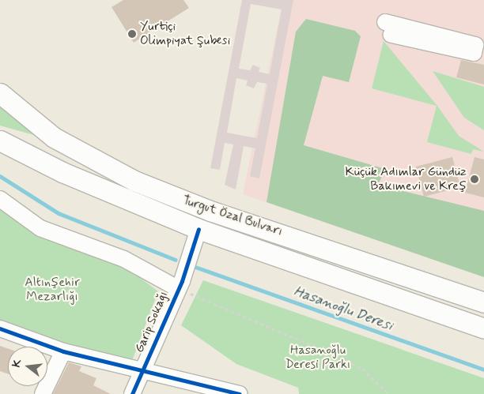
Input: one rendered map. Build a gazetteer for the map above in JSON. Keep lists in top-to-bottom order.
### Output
{
  "streets": {
    "main road": ["Turgut Özal Bulvarı"],
    "street": ["Garip Sokağı"]
  },
  "crossings": [
    ["Turgut Özal Bulvarı", "Garip Sokağı"]
  ],
  "water": ["Hasanoğlu Deresi"],
  "parks": ["Altınşehir Mezarlığı", "Hasanoğlu Deresi Parkı"],
  "places": ["Yurtiçi Olimpiyat Şubesi", "Küçük Adımlar Gündüz Bakımevi ve Kreş"],
  "north": "left"
}
